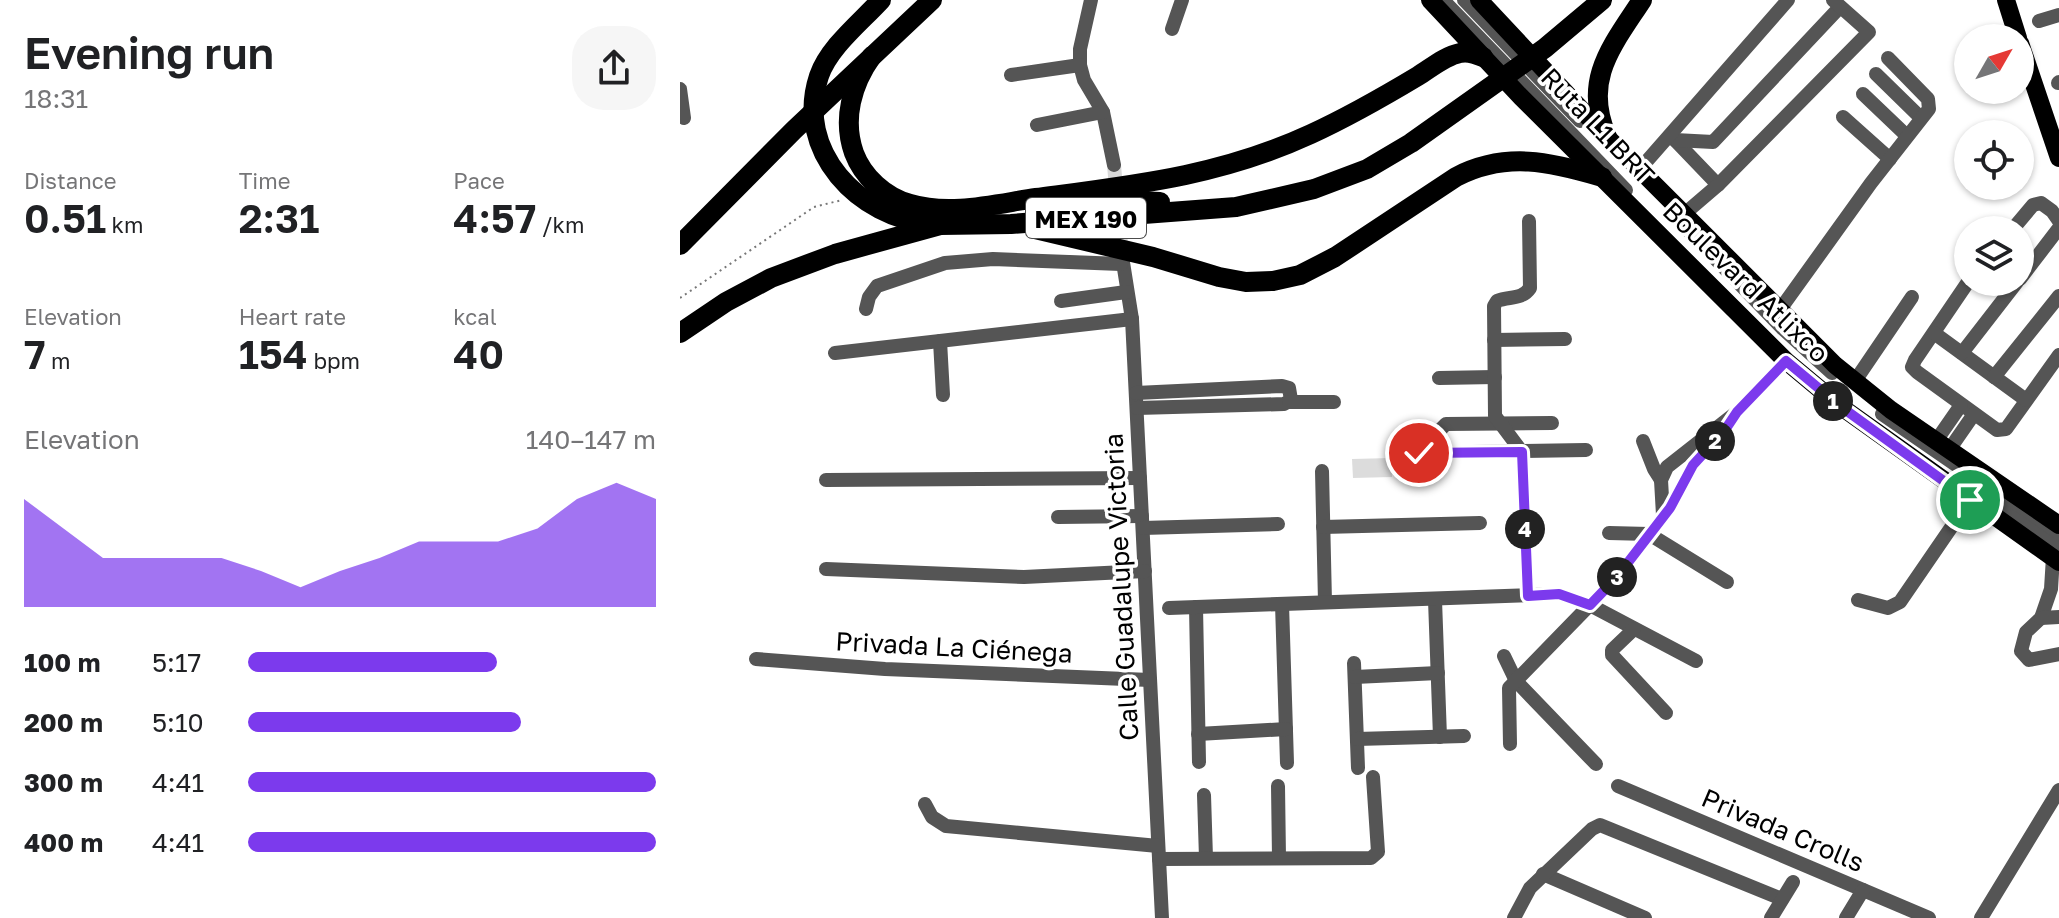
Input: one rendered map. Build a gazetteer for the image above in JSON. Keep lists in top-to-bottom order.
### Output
{
  "streets": {
    "highway": ["MEX 190"],
    "main road": ["Boulevard Atlixco"],
    "street": [
      "Ruta L1 BRT",
      "Calle Guadalupe Victoria",
      "Privada La Ciénega",
      "Privada Crolls"
    ]
  },
  "crossings": [
    ["Ruta L1 BRT", "Boulevard Atlixco"],
    ["Calle Guadalupe Victoria", "Privada La Ciénega"]
  ],
  "north": "top right",
  "page": {
    "heading": ["Evening run", "18:31"],
    "stats": [
      ["Distance", "0.51 km"],
      ["Time", "2:31"],
      ["Pace", "4:57 /km"],
      ["Elevation", "7 m"],
      ["Heart rate", "154 bpm"],
      ["kcal", "40"]
    ],
    "pins": [
      "1",
      "2",
      "4",
      "3"
    ],
    "chart": ["Elevation", "140–147 m"],
    "list": [
      {
        "name": "100 m",
        "note": "5:17"
      },
      {
        "name": "200 m",
        "note": "5:10"
      },
      {
        "name": "300 m",
        "note": "4:41"
      },
      {
        "name": "400 m",
        "note": "4:41"
      }
    ]
  }
}
